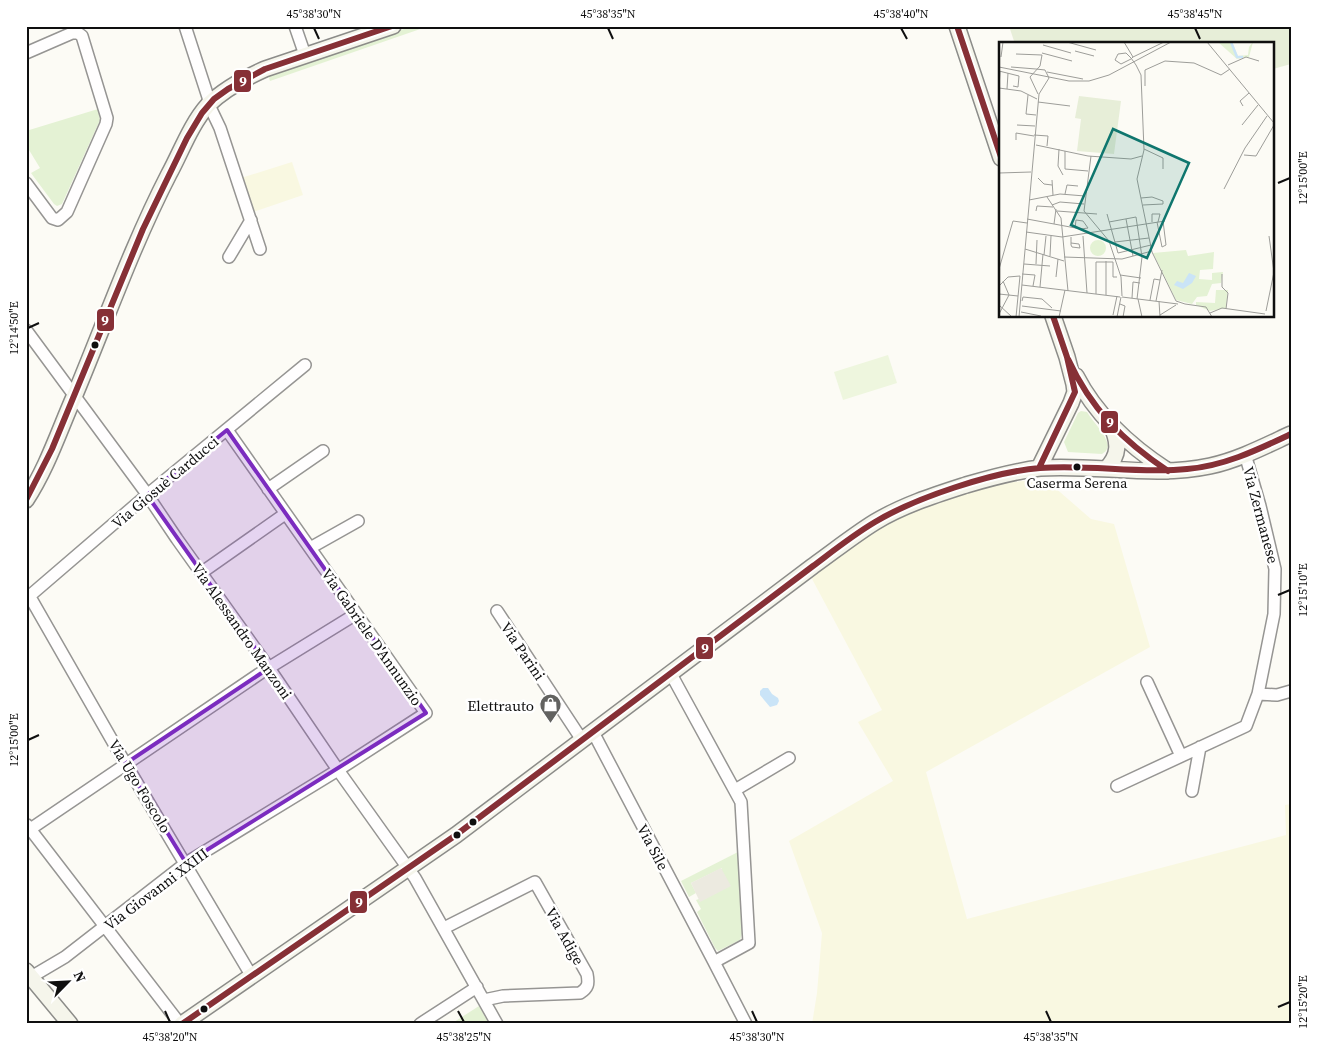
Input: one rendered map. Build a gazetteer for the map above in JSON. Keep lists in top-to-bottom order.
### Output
{
  "streets": {
    "street": [
      "Via Giosuè Carducci",
      "Via Zermanese",
      "Via Alessandro Manzoni",
      "Via Gabriele D'Annunzio",
      "Via Parini",
      "Via Ugo Foscolo",
      "Via Sile",
      "Via Giovanni XXIII",
      "Via Adige"
    ]
  },
  "crossings": [
    ["Via Giosuè Carducci", "Via Alessandro Manzoni"],
    ["Via Giosuè Carducci", "Via Gabriele D'Annunzio"],
    ["Via Giosuè Carducci", "Via Ugo Foscolo"],
    ["Via Zermanese", "Via Alessandro Manzoni"],
    ["Via Zermanese", "Via Parini"],
    ["Via Zermanese", "Via Ugo Foscolo"],
    ["Via Zermanese", "Via Sile"],
    ["Via Alessandro Manzoni", "Via Gabriele D'Annunzio"],
    ["Via Alessandro Manzoni", "Via Giovanni XXIII"],
    ["Via Gabriele D'Annunzio", "Via Giovanni XXIII"],
    ["Via Parini", "Via Sile"],
    ["Via Ugo Foscolo", "Via Giovanni XXIII"]
  ],
  "places": {
    "other": ["Caserma Serena"],
    "shop": ["Elettrauto"]
  },
  "lines": ["transit line 9"],
  "north": "top right",
  "coordinates": [
    "45°38'30\"N",
    "45°38'35\"N",
    "45°38'40\"N",
    "45°38'45\"N",
    "12°15'00\"E",
    "12°14'50\"E",
    "12°15'10\"E",
    "12°15'20\"E",
    "45°38'20\"N",
    "45°38'25\"N"
  ]
}
